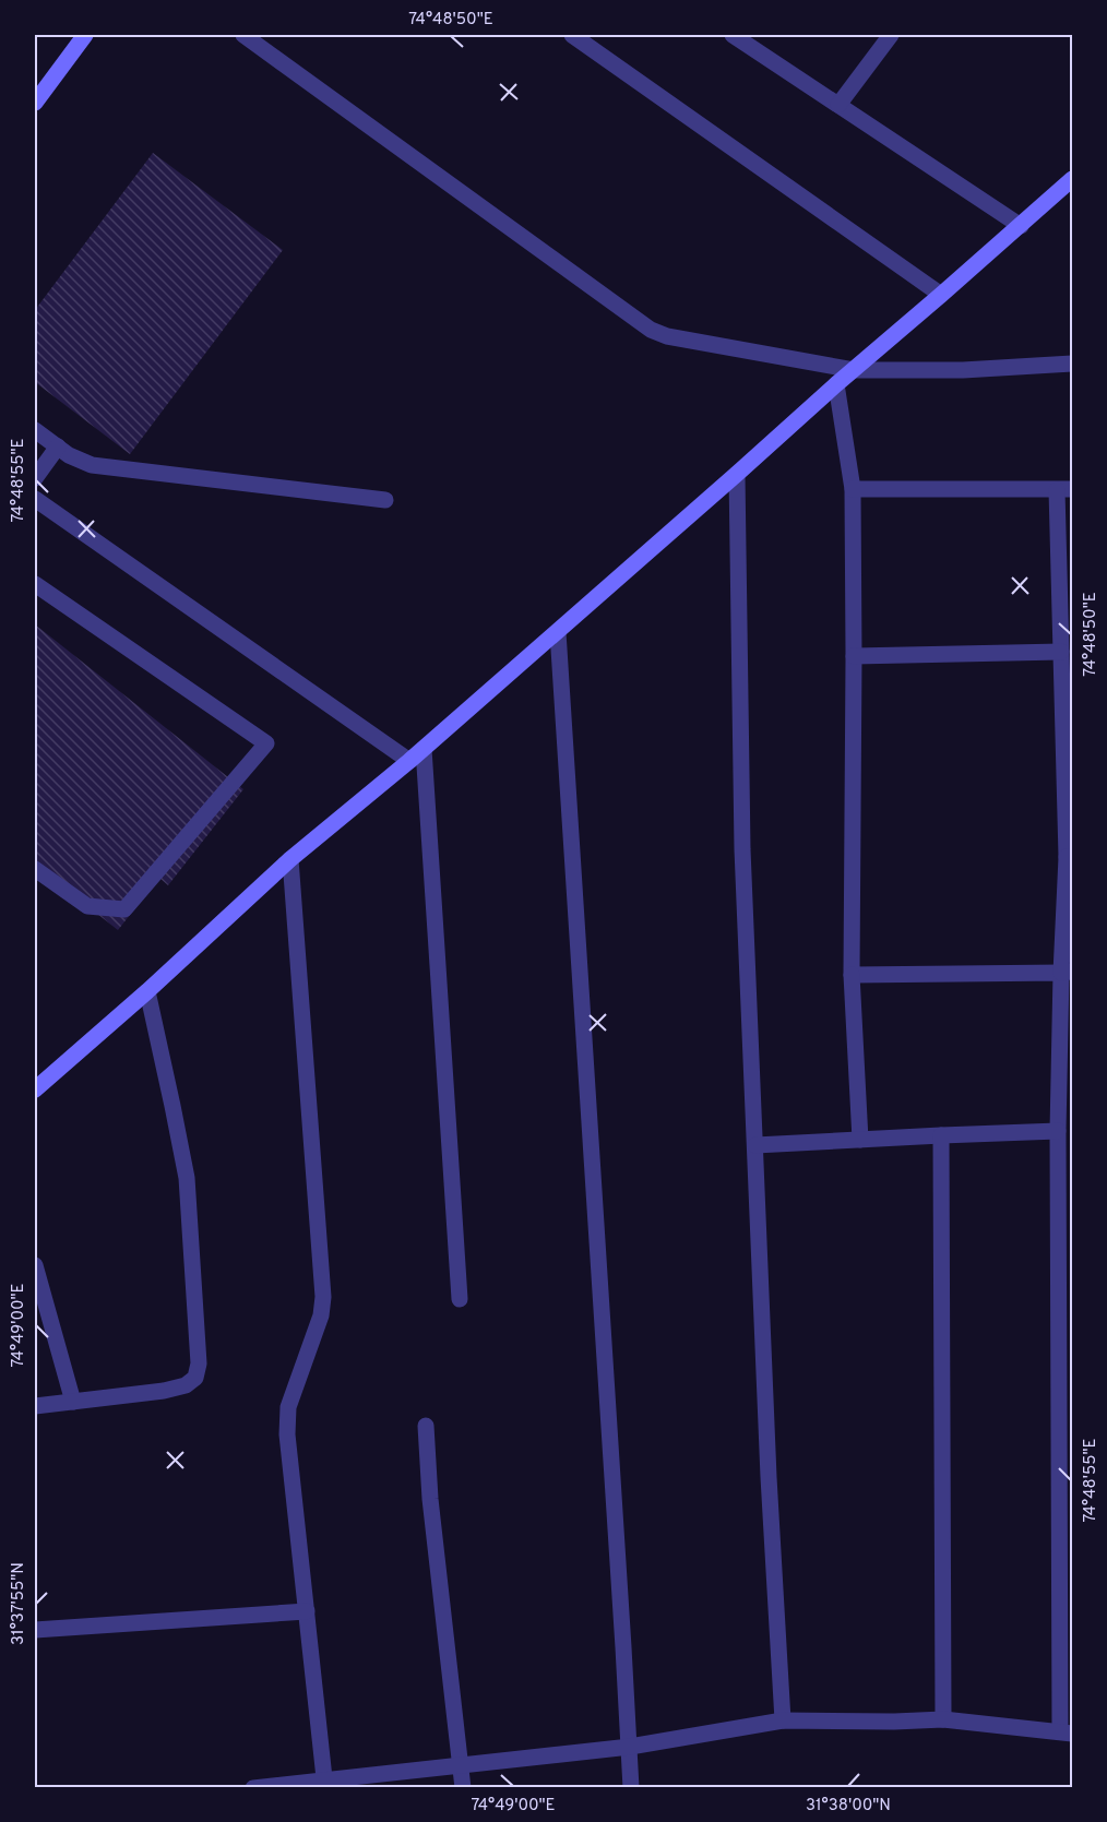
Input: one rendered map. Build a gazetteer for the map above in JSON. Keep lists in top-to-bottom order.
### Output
{
  "coordinates": [
    "74°48'50\"E",
    "74°48'55\"E",
    "74°49'00\"E",
    "31°37'55\"N",
    "31°38'00\"N"
  ]
}
